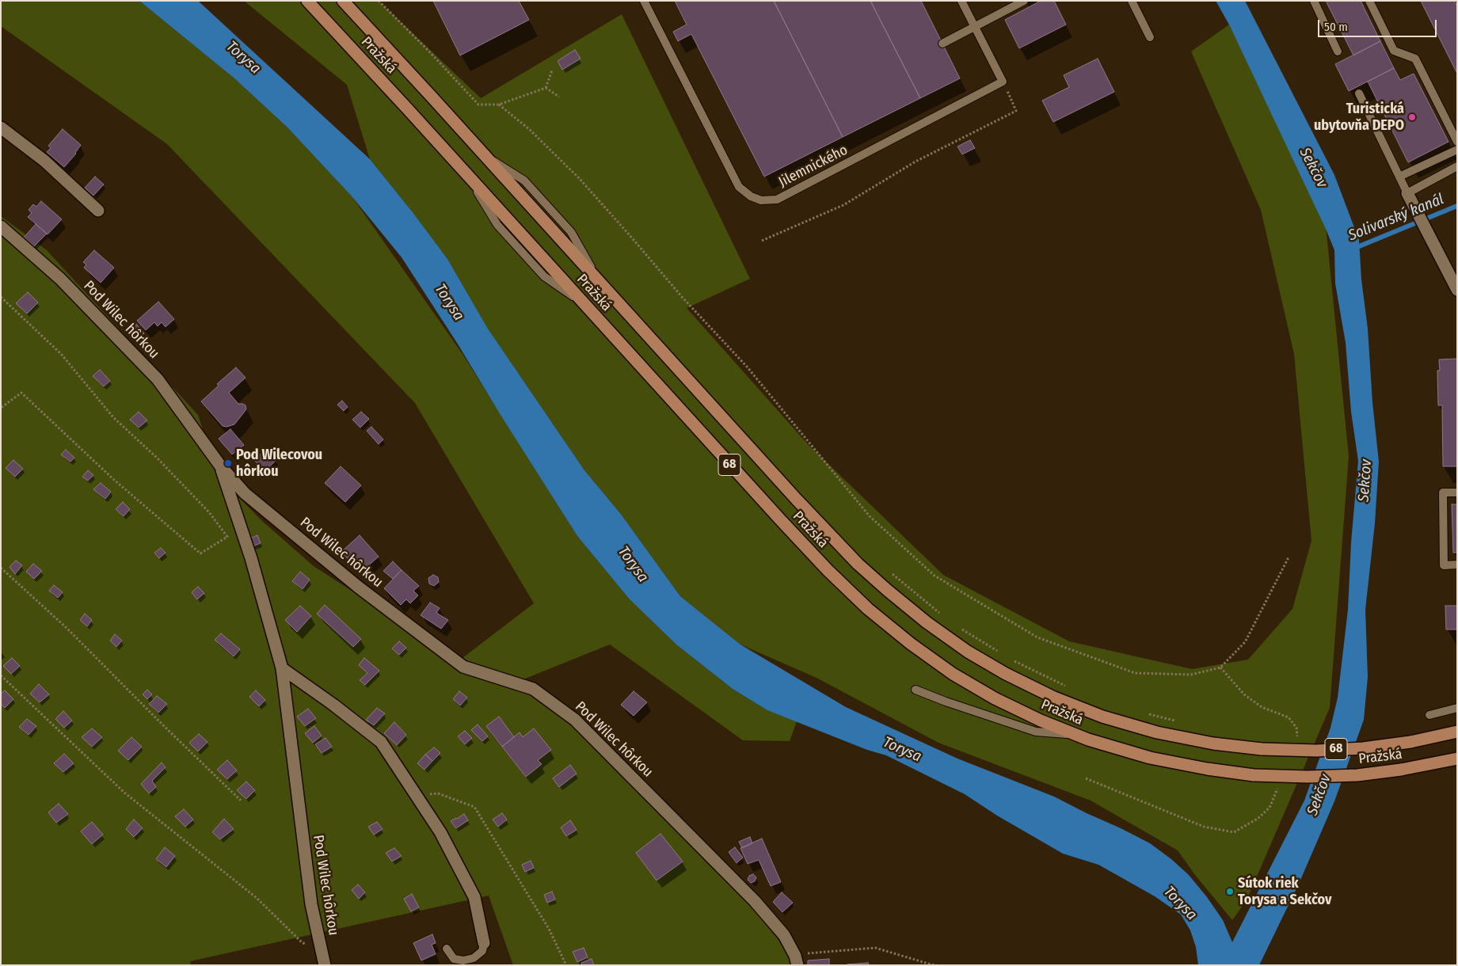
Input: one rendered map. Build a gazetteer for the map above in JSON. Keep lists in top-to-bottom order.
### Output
{
  "streets": {
    "main road": ["Pražská", "68"],
    "street": ["Pod Wilec hôrkou"],
    "lane": ["Jilemnického"]
  },
  "water": ["Torysa", "Sekčov", "Solivarský kanál"],
  "places": ["Turistická ubytovňa DEPO", "Pod Wilecovou hôrkou", "Sútok riek Torysa a Sekčov"],
  "scale_bar": "50 m"
}
